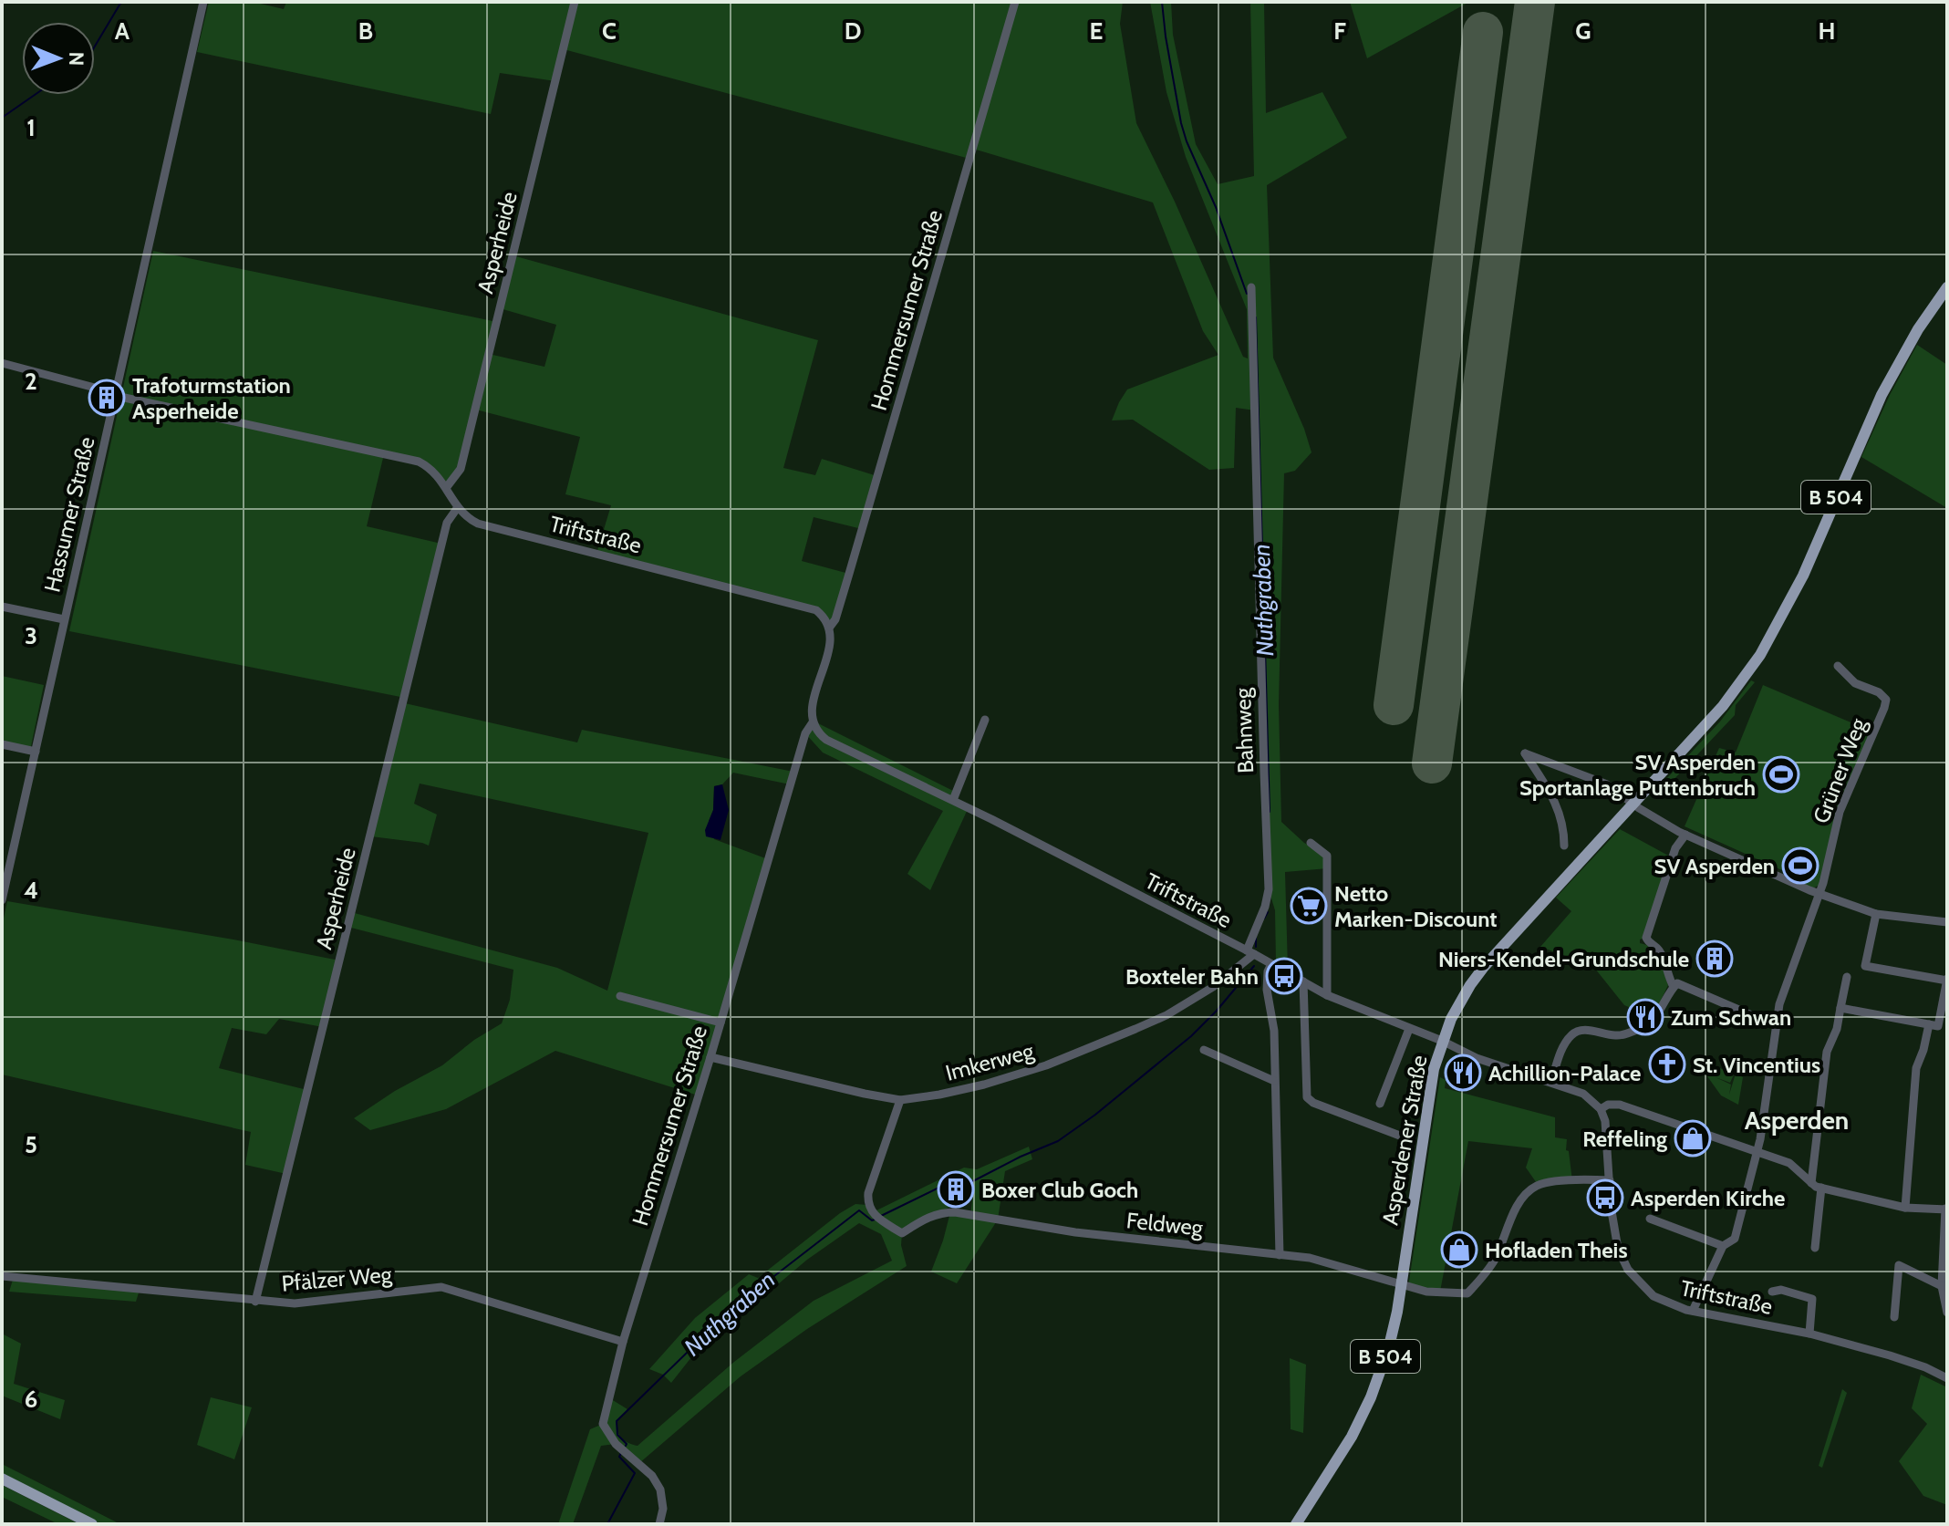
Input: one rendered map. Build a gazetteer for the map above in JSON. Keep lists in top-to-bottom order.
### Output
{
  "streets": {
    "main road": ["B 504", "Asperdener Straße"],
    "street": [
      "Asperheide",
      "Hommersumer Straße",
      "Hassumer Straße",
      "Triftstraße",
      "Bahnweg",
      "Grüner Weg",
      "Imkerweg",
      "Feldweg",
      "Pfälzer Weg"
    ]
  },
  "crossings": [
    ["Asperheide", "Triftstraße"],
    ["Asperheide", "Pfälzer Weg"],
    ["Hommersumer Straße", "Triftstraße"],
    ["Hommersumer Straße", "Imkerweg"],
    ["Hommersumer Straße", "Pfälzer Weg"],
    ["Hassumer Straße", "Triftstraße"],
    ["Triftstraße", "Bahnweg"],
    ["Triftstraße", "Grüner Weg"],
    ["Triftstraße", "Imkerweg"],
    ["Triftstraße", "Asperdener Straße"],
    ["Triftstraße", "Feldweg"],
    ["Bahnweg", "Imkerweg"],
    ["Imkerweg", "Feldweg"],
    ["Asperdener Straße", "Feldweg"]
  ],
  "districts": ["Asperden"],
  "water": ["Nuthgraben"],
  "places": {
    "building": ["Trafoturmstation Asperheide", "Niers-Kendel-Grundschule", "Boxer Club Goch"],
    "sports": ["SV Asperden Sportanlage Puttenbruch", "SV Asperden"],
    "supermarket": ["Netto Marken-Discount"],
    "bus stop": ["Boxteler Bahn", "Asperden Kirche"],
    "restaurant": ["Zum Schwan", "Achillion-Palace"],
    "church": ["St. Vincentius"],
    "shop": ["Reffeling", "Hofladen Theis"]
  },
  "north": "right",
  "grid": {
    "columns": [
      "A",
      "B",
      "C",
      "D",
      "E",
      "F",
      "G",
      "H"
    ],
    "rows": [
      "1",
      "2",
      "3",
      "4",
      "5",
      "6"
    ]
  }
}
